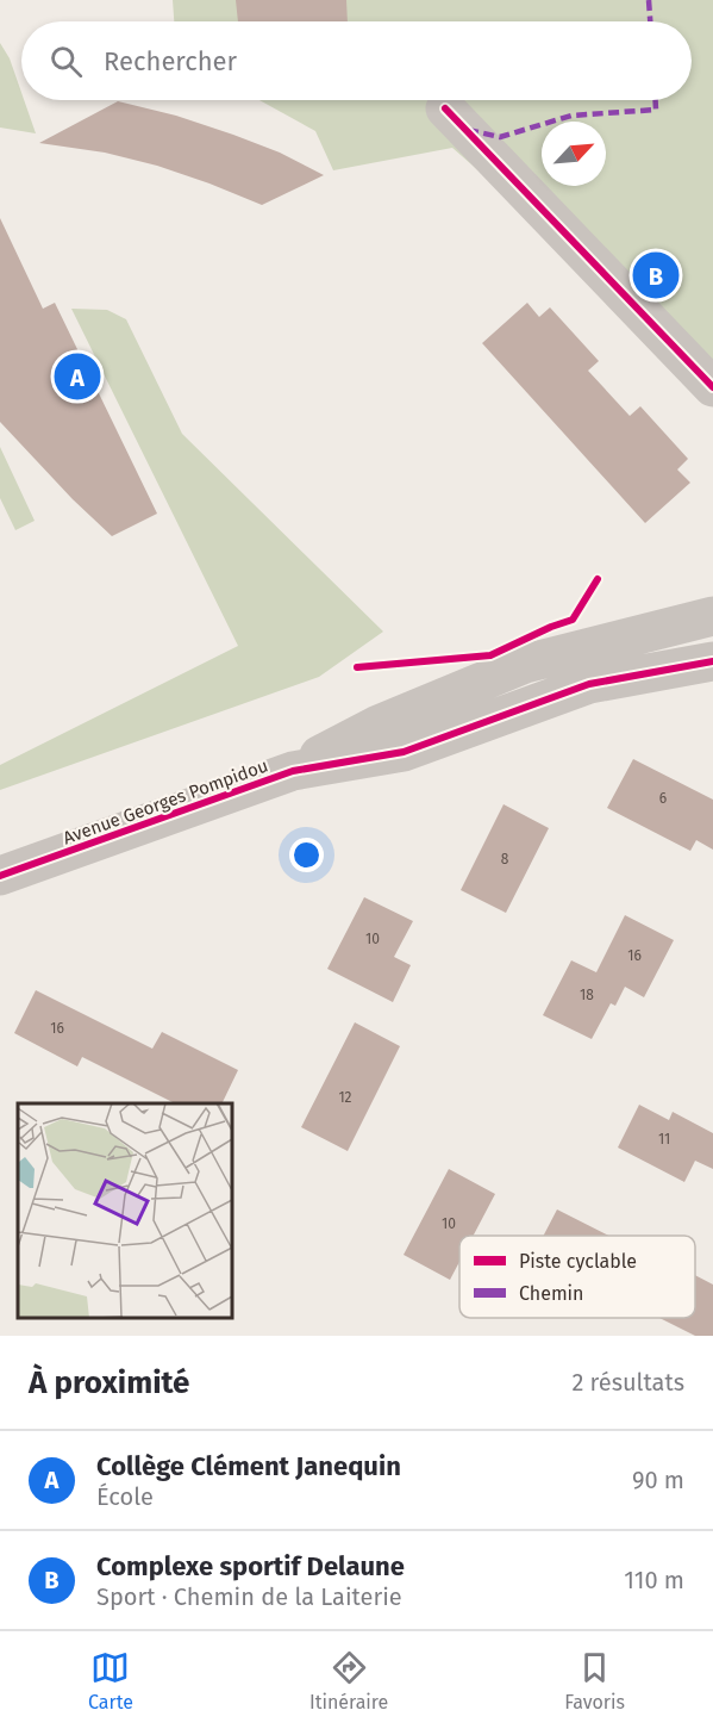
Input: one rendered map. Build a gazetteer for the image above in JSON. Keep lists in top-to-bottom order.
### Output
{
  "streets": {
    "street": ["Avenue Georges Pompidou"]
  },
  "house_numbers": [
    "6",
    "8",
    "10",
    "16",
    "18",
    "16",
    "12",
    "11",
    "10"
  ],
  "legend": ["Piste cyclable", "Chemin"],
  "north": "top right",
  "page": {
    "search": "Rechercher",
    "pins": ["B", "A"],
    "heading": ["À proximité", "2 résultats"],
    "list": [
      {
        "mark": "A",
        "name": "Collège Clément Janequin",
        "note": "École",
        "value": "90 m"
      },
      {
        "mark": "B",
        "name": "Complexe sportif Delaune",
        "note": "Sport · Chemin de la Laiterie",
        "value": "110 m"
      }
    ],
    "nav": ["Carte", "Itinéraire", "Favoris"]
  }
}
